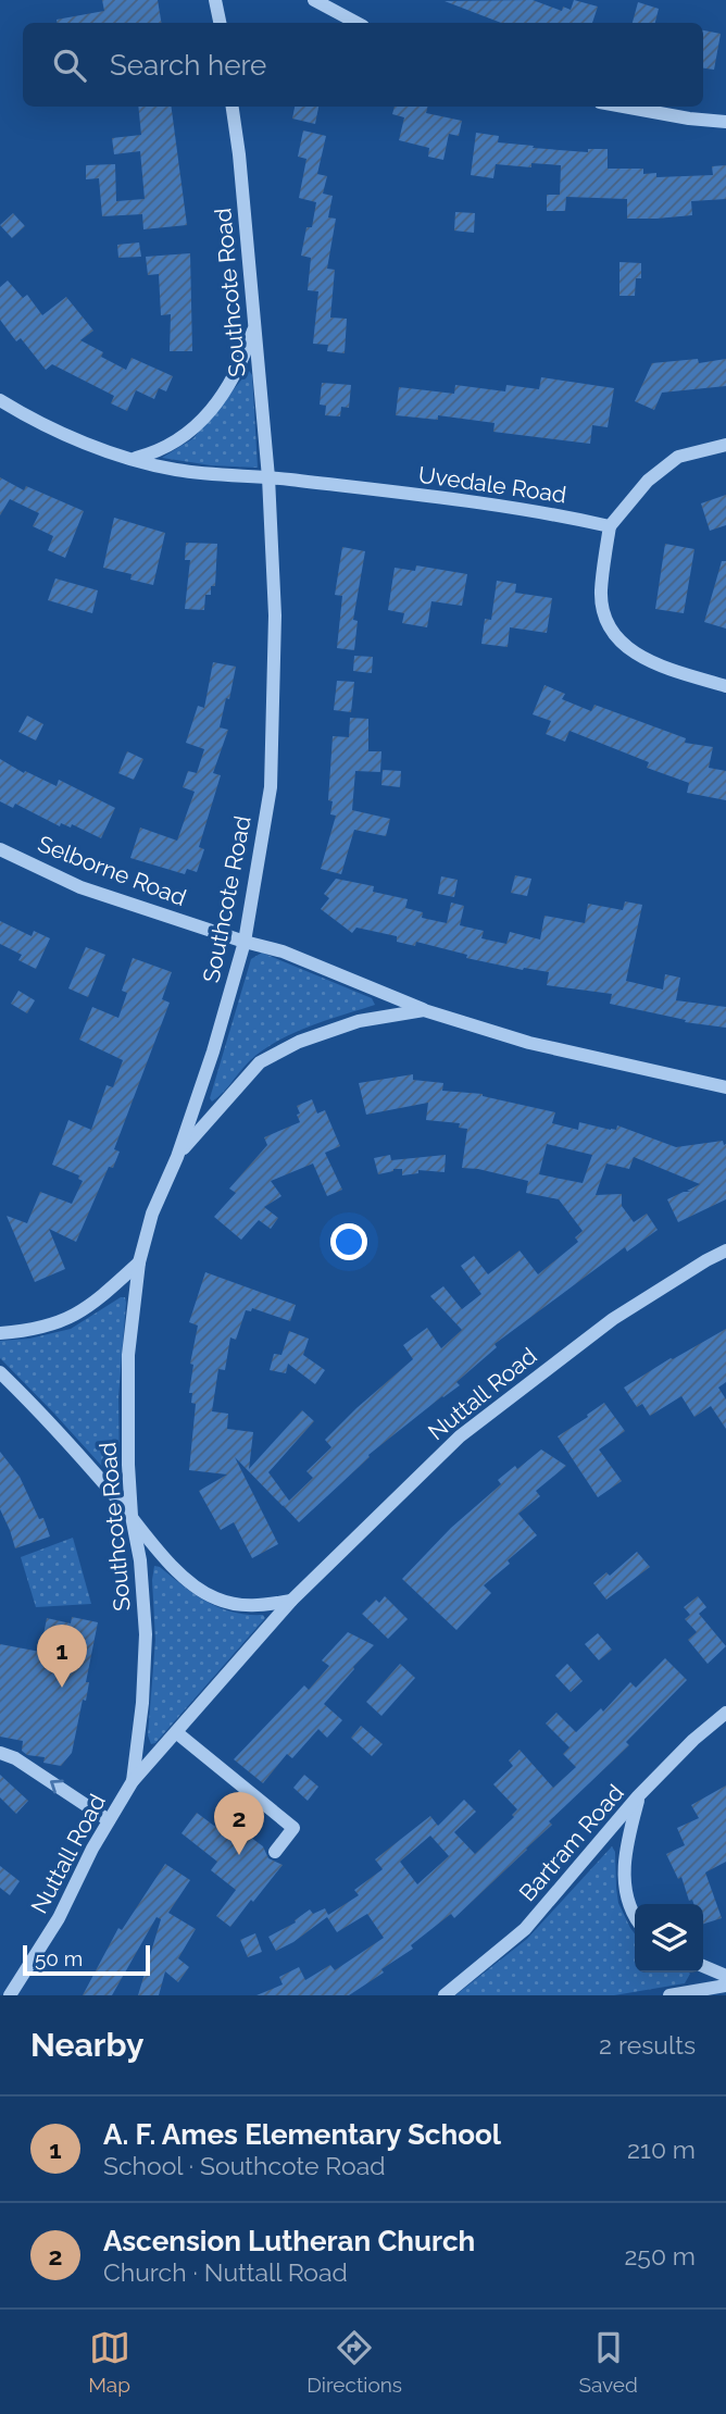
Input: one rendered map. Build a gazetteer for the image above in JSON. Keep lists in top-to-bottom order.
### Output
{
  "streets": {
    "street": [
      "Southcote Road",
      "Uvedale Road",
      "Selborne Road",
      "Nuttall Road",
      "Bartram Road"
    ]
  },
  "crossings": [
    ["Southcote Road", "Uvedale Road"],
    ["Southcote Road", "Selborne Road"],
    ["Southcote Road", "Nuttall Road"]
  ],
  "scale_bar": "50 m",
  "page": {
    "search": "Search here",
    "pins": ["1", "2"],
    "scale": "50 m",
    "heading": ["Nearby", "2 results"],
    "list": [
      {
        "mark": "1",
        "name": "A. F. Ames Elementary School",
        "note": "School · Southcote Road",
        "value": "210 m"
      },
      {
        "mark": "2",
        "name": "Ascension Lutheran Church",
        "note": "Church · Nuttall Road",
        "value": "250 m"
      }
    ],
    "nav": ["Map", "Directions", "Saved"]
  }
}
